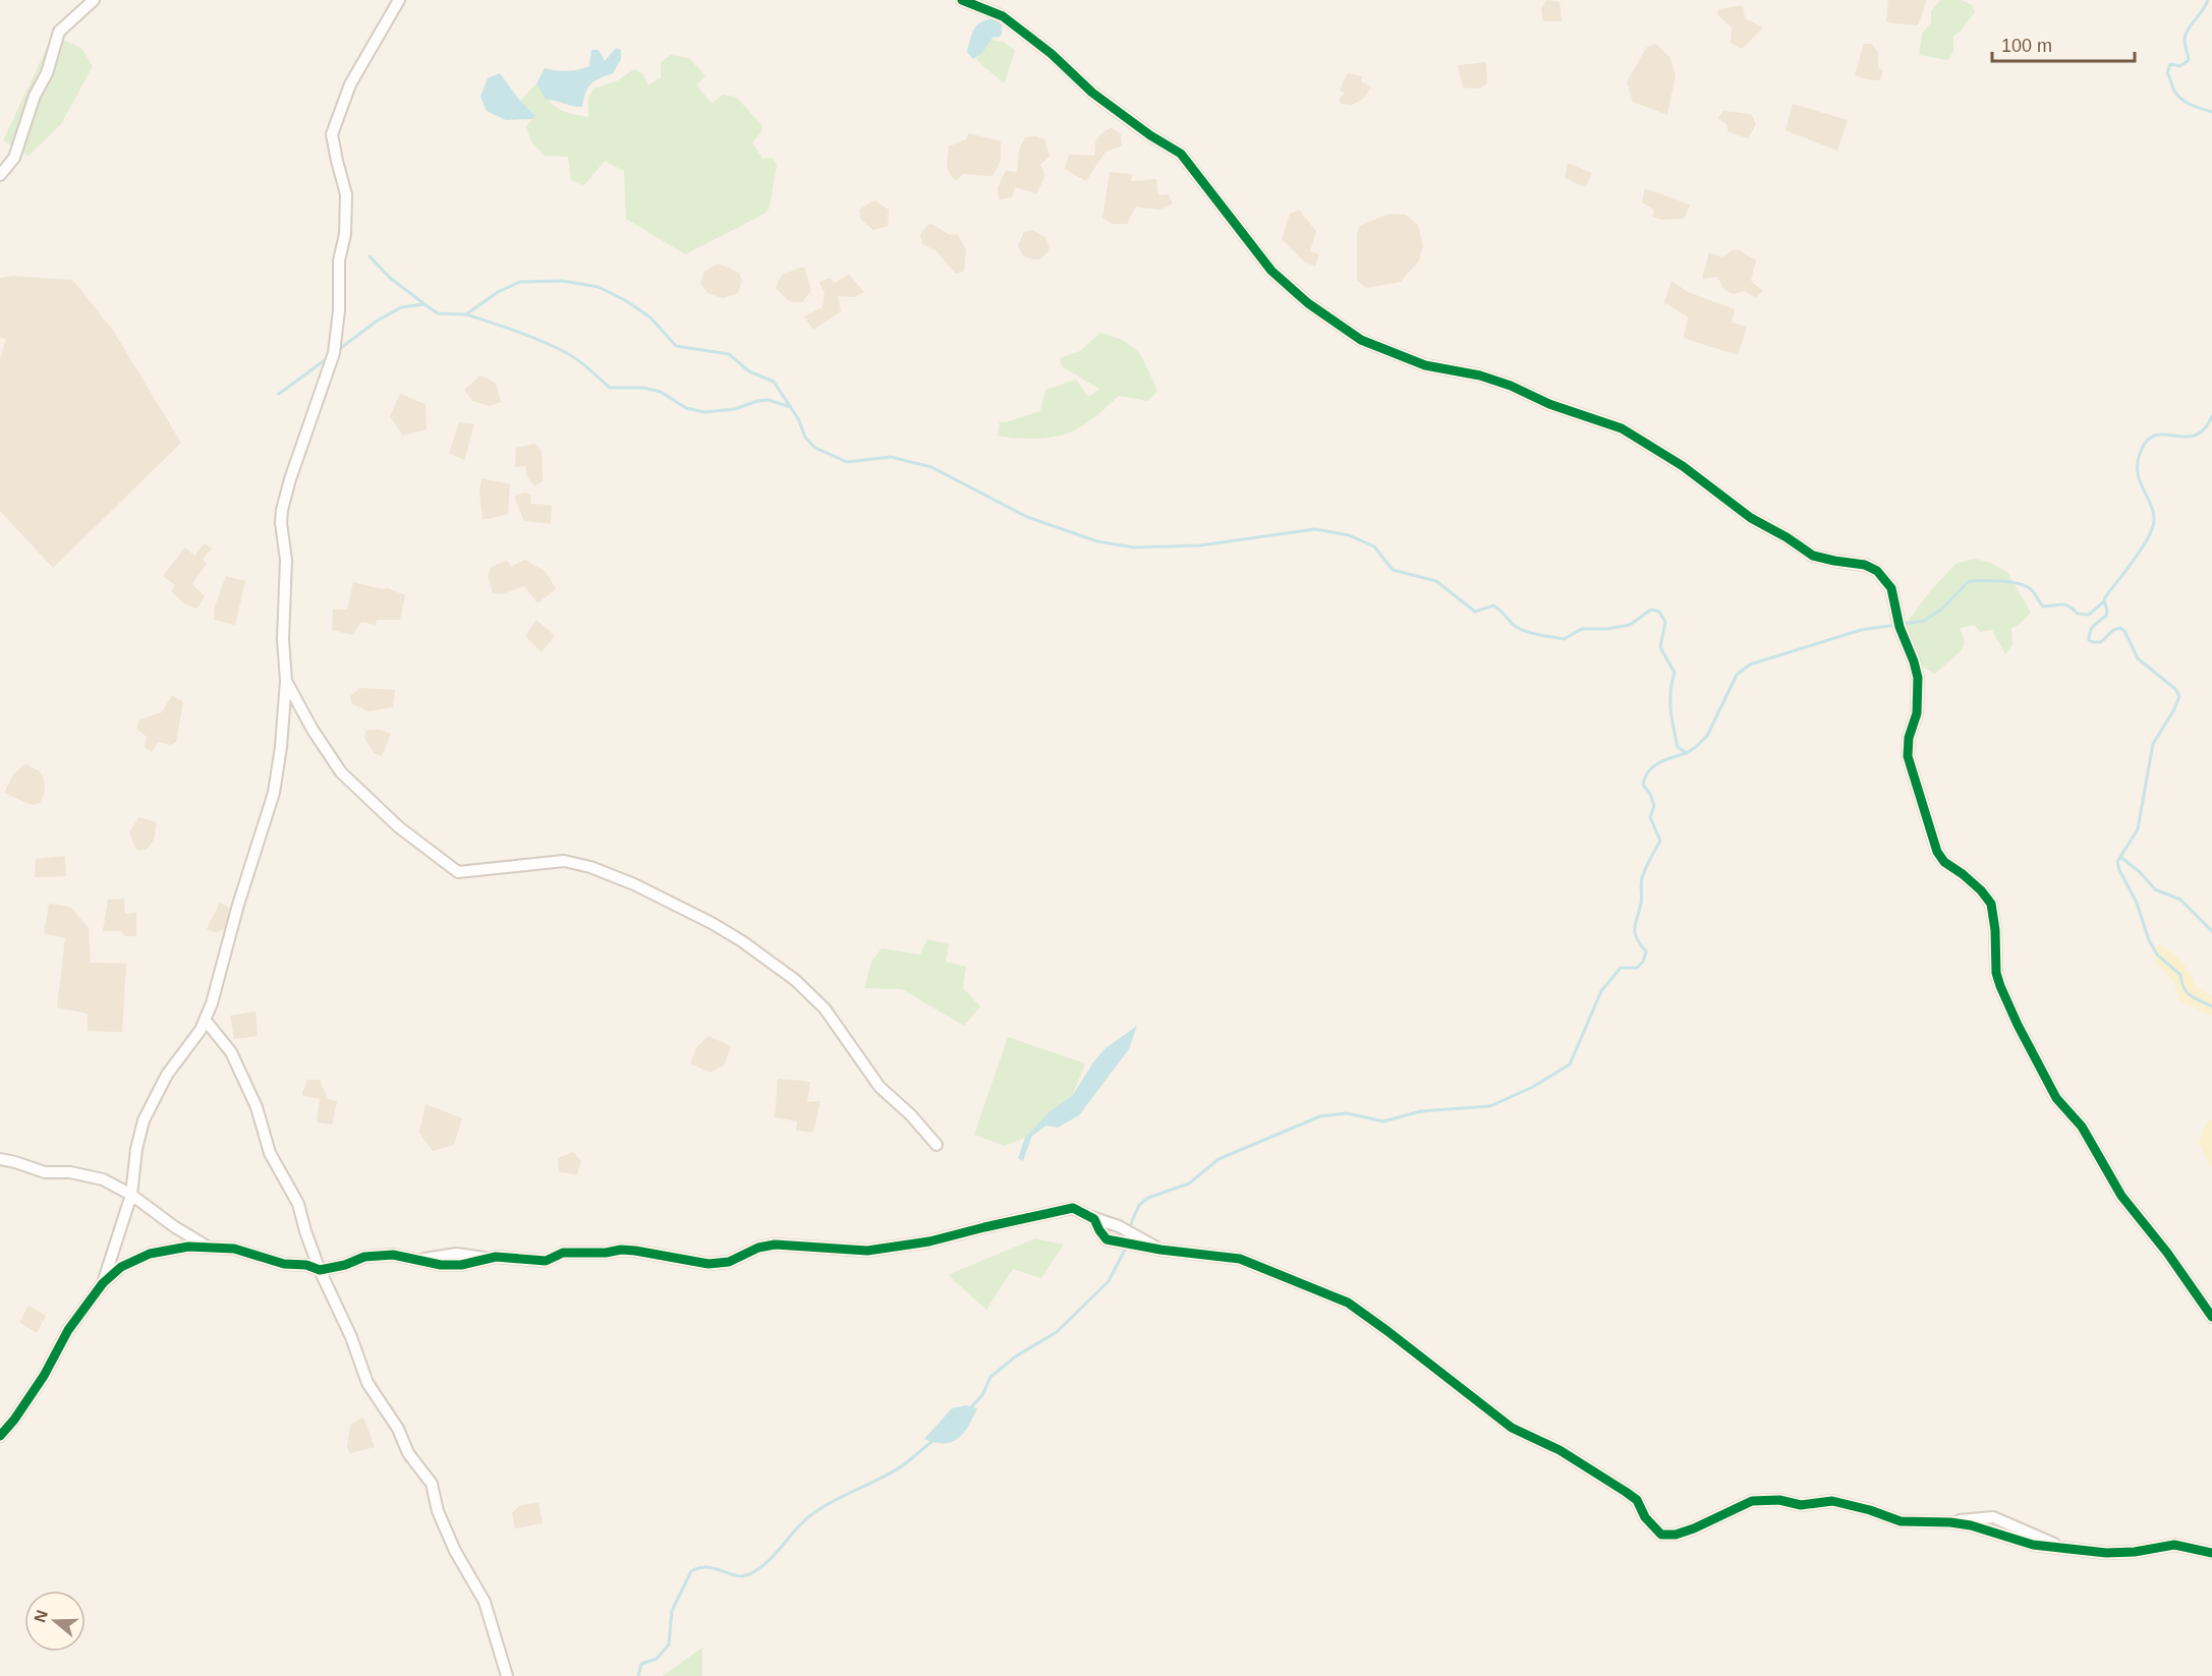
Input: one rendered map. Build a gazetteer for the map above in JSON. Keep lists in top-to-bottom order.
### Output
{
  "scale_bar": "100 m",
  "north": "left"
}
